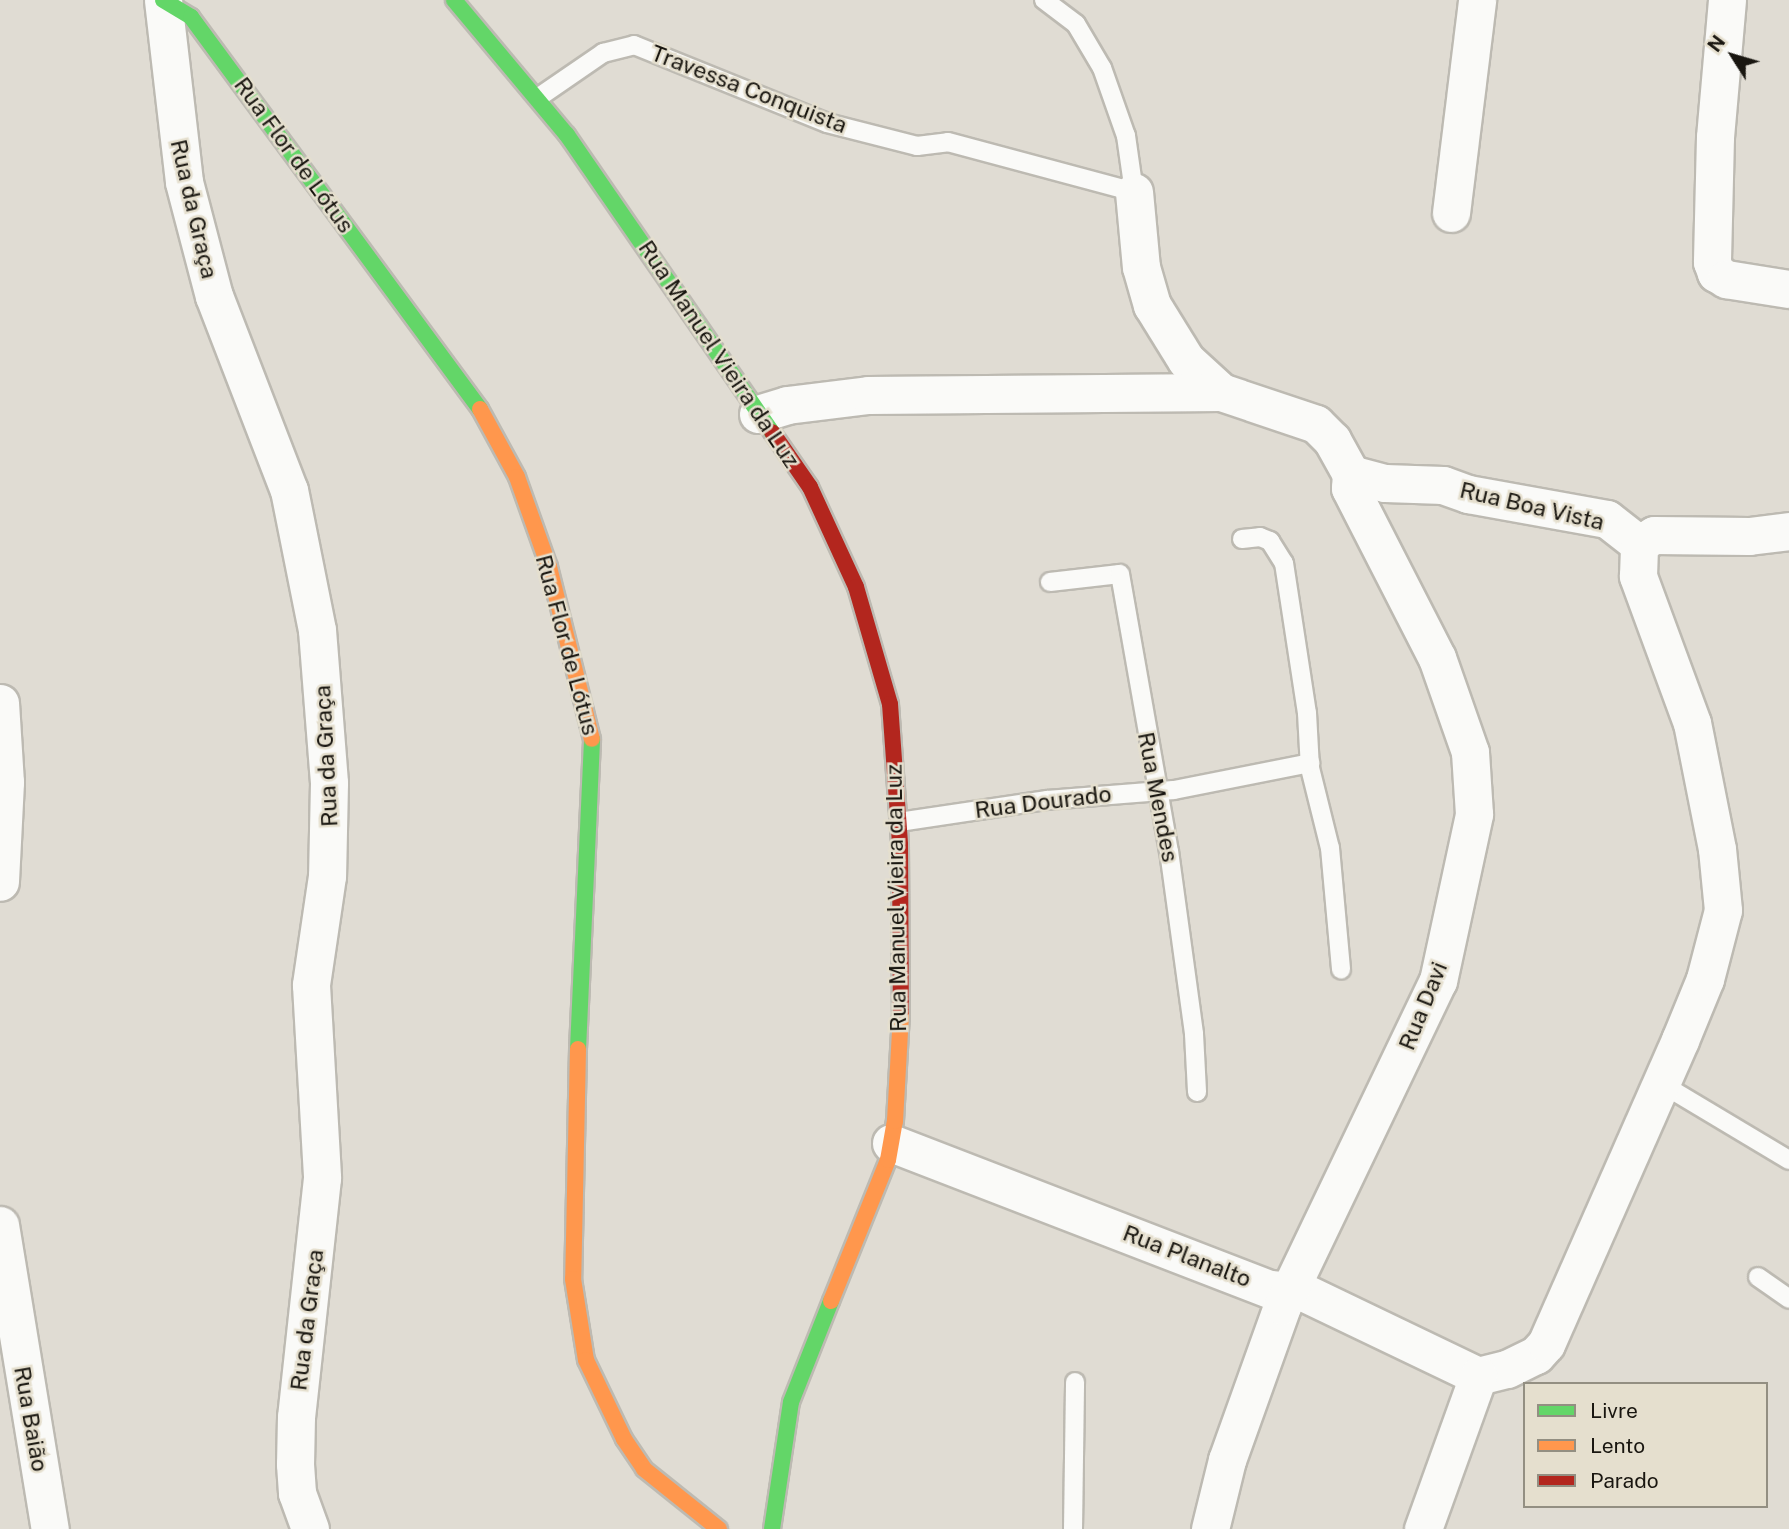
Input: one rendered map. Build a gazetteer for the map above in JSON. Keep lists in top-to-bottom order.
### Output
{
  "streets": {
    "street": [
      "Rua Flor de Lótus",
      "Rua da Graça",
      "Rua Manuel Vieira da Luz",
      "Rua Boa Vista",
      "Rua Davi",
      "Rua Planalto",
      "Rua Baião"
    ],
    "lane": ["Travessa Conquista", "Rua Mendes", "Rua Dourado"]
  },
  "crossings": [
    ["Travessa Conquista", "Rua Manuel Vieira da Luz"],
    ["Rua Flor de Lótus", "Rua da Graça"],
    ["Rua Manuel Vieira da Luz", "Rua Dourado"],
    ["Rua Manuel Vieira da Luz", "Rua Planalto"],
    ["Rua Boa Vista", "Rua Davi"],
    ["Rua Mendes", "Rua Dourado"],
    ["Rua Davi", "Rua Planalto"]
  ],
  "legend": ["Livre", "Lento", "Parado"],
  "north": "top left"
}
